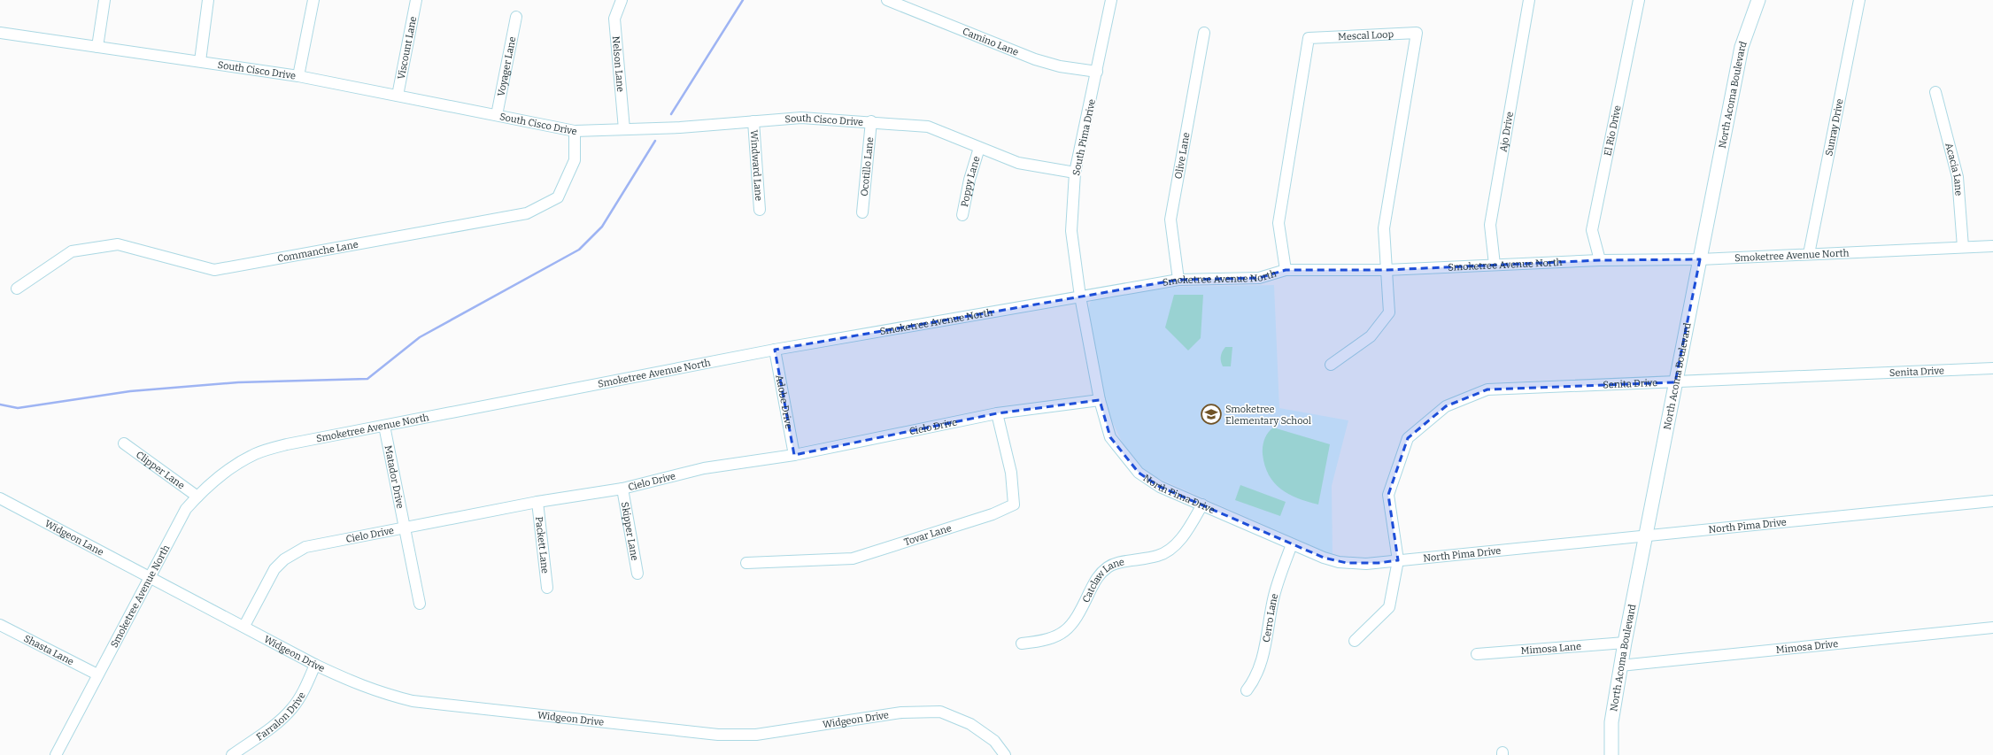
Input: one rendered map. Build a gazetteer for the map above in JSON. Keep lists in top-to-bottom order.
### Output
{
  "streets": {
    "main road": ["North Acoma Boulevard"],
    "street": [
      "Mescal Loop",
      "Camino Lane",
      "Viscount Lane",
      "Nelson Lane",
      "Voyager Lane",
      "South Cisco Drive",
      "Sunray Drive",
      "El Rio Drive",
      "Ajo Drive",
      "South Pima Drive",
      "Olive Lane",
      "Windward Lane",
      "Ocotillo Lane",
      "Acacia Lane",
      "Poppy Lane",
      "Commanche Lane",
      "Smoketree Avenue North",
      "Senita Drive",
      "Adobe Drive",
      "Cielo Drive",
      "Clipper Lane",
      "Matador Drive",
      "North Pima Drive",
      "Skipper Lane",
      "Tovar Lane",
      "Widgeon Lane",
      "Packett Lane",
      "Catclaw Lane",
      "Cerro Lane",
      "Mimosa Drive",
      "Mimosa Lane",
      "Shasta Lane",
      "Widgeon Drive",
      "Farralon Drive"
    ]
  },
  "crossings": [
    ["Mescal Loop", "Smoketree Avenue North"],
    ["Camino Lane", "South Pima Drive"],
    ["Viscount Lane", "South Cisco Drive"],
    ["Nelson Lane", "South Cisco Drive"],
    ["Voyager Lane", "South Cisco Drive"],
    ["South Cisco Drive", "South Pima Drive"],
    ["South Cisco Drive", "Windward Lane"],
    ["South Cisco Drive", "Ocotillo Lane"],
    ["South Cisco Drive", "Poppy Lane"],
    ["South Cisco Drive", "Commanche Lane"],
    ["North Acoma Boulevard", "Smoketree Avenue North"],
    ["North Acoma Boulevard", "Senita Drive"],
    ["North Acoma Boulevard", "North Pima Drive"],
    ["North Acoma Boulevard", "Mimosa Drive"],
    ["North Acoma Boulevard", "Mimosa Lane"],
    ["Sunray Drive", "Smoketree Avenue North"],
    ["El Rio Drive", "Smoketree Avenue North"],
    ["Ajo Drive", "Smoketree Avenue North"],
    ["South Pima Drive", "Smoketree Avenue North"],
    ["South Pima Drive", "North Pima Drive"],
    ["Olive Lane", "Smoketree Avenue North"],
    ["Acacia Lane", "Smoketree Avenue North"],
    ["Smoketree Avenue North", "Adobe Drive"],
    ["Smoketree Avenue North", "Clipper Lane"],
    ["Smoketree Avenue North", "Matador Drive"],
    ["Smoketree Avenue North", "North Pima Drive"],
    ["Smoketree Avenue North", "Widgeon Lane"],
    ["Smoketree Avenue North", "Shasta Lane"],
    ["Smoketree Avenue North", "Widgeon Drive"],
    ["Senita Drive", "North Pima Drive"],
    ["Adobe Drive", "Cielo Drive"],
    ["Cielo Drive", "Matador Drive"],
    ["Cielo Drive", "North Pima Drive"],
    ["Cielo Drive", "Skipper Lane"],
    ["Cielo Drive", "Tovar Lane"],
    ["Cielo Drive", "Packett Lane"],
    ["Cielo Drive", "Widgeon Drive"],
    ["North Pima Drive", "Catclaw Lane"],
    ["North Pima Drive", "Cerro Lane"],
    ["Widgeon Lane", "Widgeon Drive"],
    ["Widgeon Drive", "Farralon Drive"]
  ],
  "places": {
    "school or university": ["Smoketree Elementary School"]
  }
}
